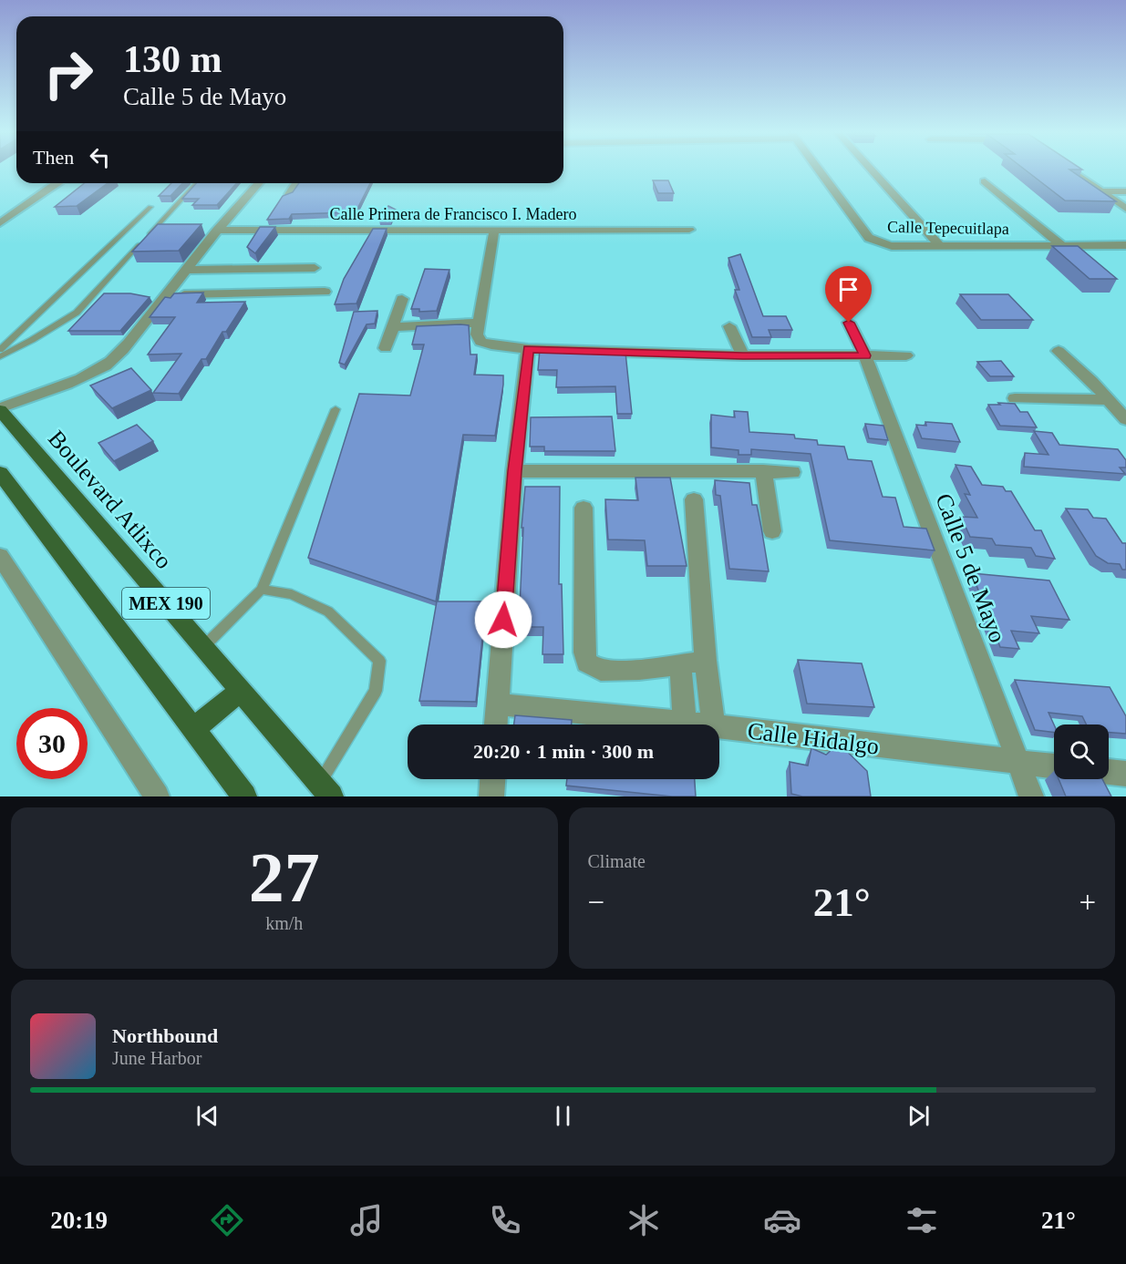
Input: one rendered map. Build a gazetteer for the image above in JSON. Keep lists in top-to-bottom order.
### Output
{
  "streets": {
    "main road": ["Boulevard Atlixco", "MEX 190"],
    "street": [
      "Calle Primera de Francisco I. Madero",
      "Calle Tepecuitlapa",
      "Calle 5 de Mayo",
      "Calle Hidalgo"
    ]
  },
  "crossings": [
    ["Calle 5 de Mayo", "Calle Hidalgo"]
  ],
  "page": {
    "turn": ["130 m", "Calle 5 de Mayo"],
    "then": "Then",
    "limit": "30",
    "trip": "20:20 · 1 min · 300 m",
    "tile": [
      ["27", "km/h"],
      "Climate"
    ],
    "heat": ["−", "21°", "+"],
    "song": ["Northbound", "June Harbor"],
    "tabs": ["20:19", "21°"]
  }
}
